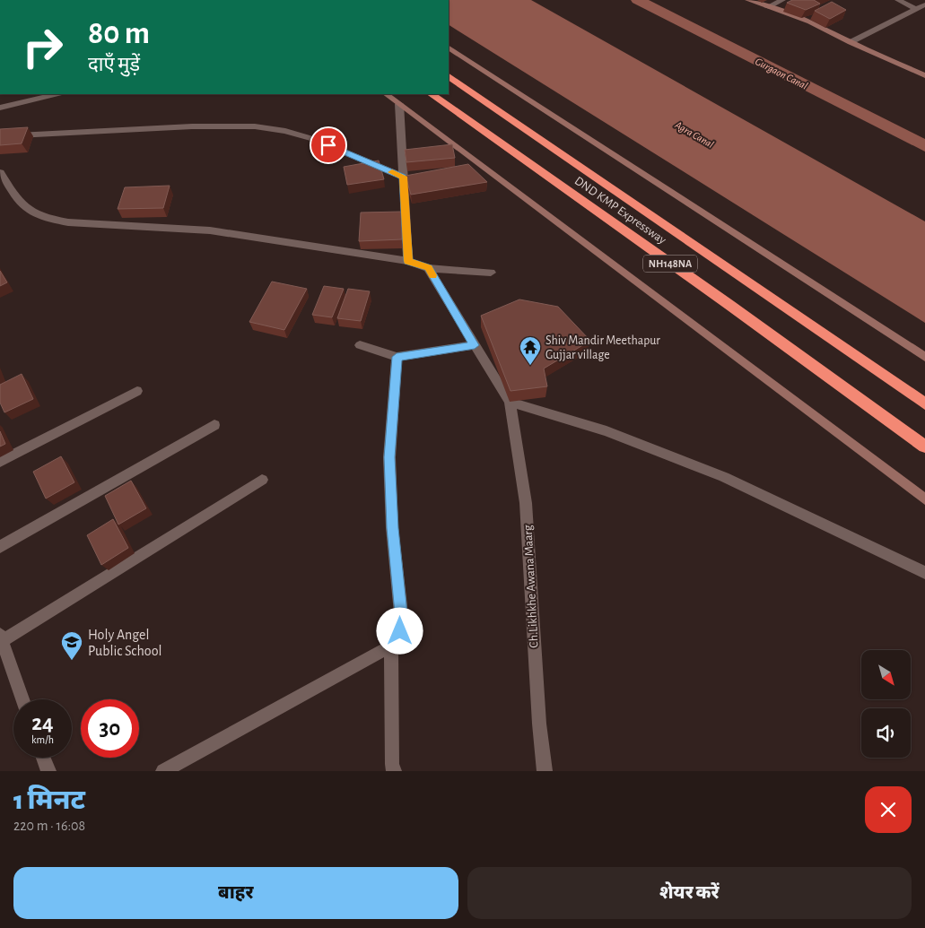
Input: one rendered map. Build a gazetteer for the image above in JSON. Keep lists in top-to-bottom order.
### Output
{
  "streets": {
    "highway": ["DND KMP Expressway", "NH148NA"],
    "street": ["Ch.Likhkhe Awana Maarg"]
  },
  "water": ["Gurgaon Canal", "Agra Canal"],
  "places": {
    "temple": ["Shiv Mandir Meethapur Gujjar village"],
    "school or university": ["Holy Angel Public School"]
  },
  "north": "bottom right",
  "page": {
    "turn": ["80 m", "दाएँ मुड़ें"],
    "speed": "24 km/h",
    "limit": "30",
    "heading": ["1 मिनट", "220 m · 16:08"],
    "buttons": ["बाहर", "शेयर करें"]
  }
}
